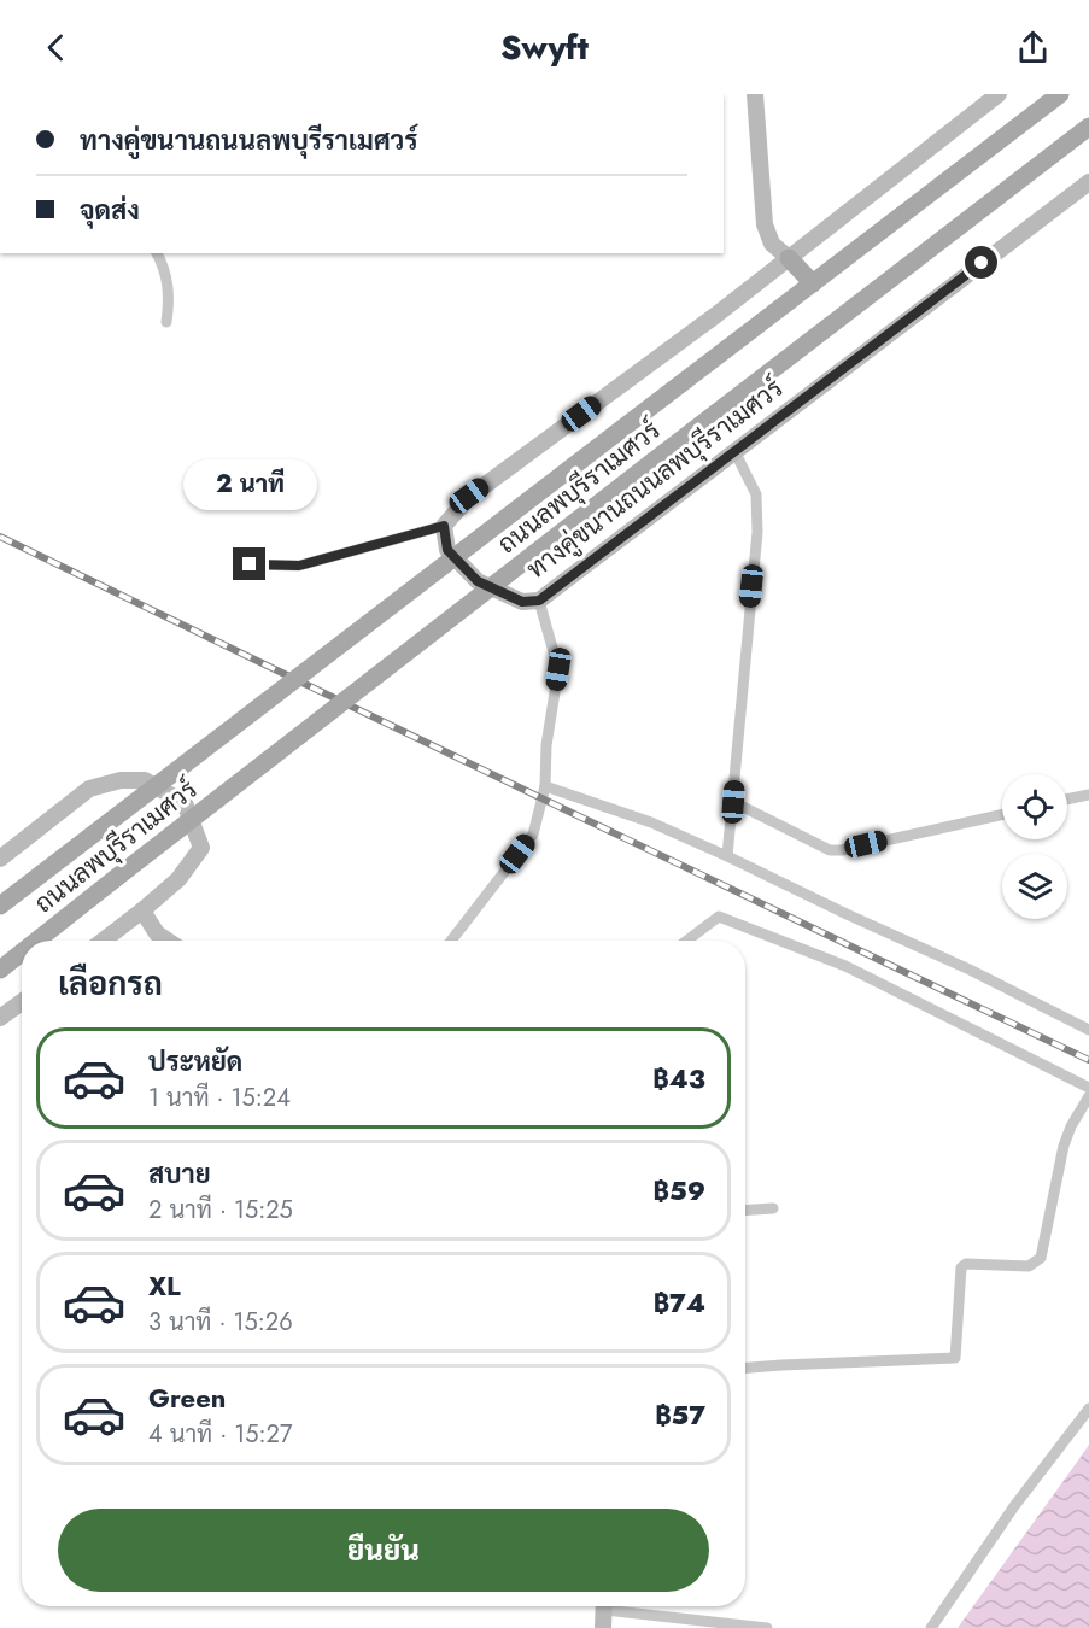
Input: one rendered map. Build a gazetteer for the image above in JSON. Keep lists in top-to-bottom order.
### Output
{
  "streets": {
    "main road": ["ทางคู่ขนานถนนลพบุรีราเมศวร์", "ถนนลพบุรีราเมศวร์"]
  },
  "page": {
    "header": "Swyft",
    "banner": ["ทางคู่ขนานถนนลพบุรีราเมศวร์", "จุดส่ง"],
    "bubble": "2 นาที",
    "heading": "เลือกรถ",
    "list": [
      {
        "name": "ประหยัด",
        "note": "1 นาที · 15:24",
        "value": "฿43"
      },
      {
        "name": "สบาย",
        "note": "2 นาที · 15:25",
        "value": "฿59"
      },
      {
        "name": "XL",
        "note": "3 นาที · 15:26",
        "value": "฿74"
      },
      {
        "name": "Green",
        "note": "4 นาที · 15:27",
        "value": "฿57"
      }
    ],
    "buttons": "ยืนยัน"
  }
}
